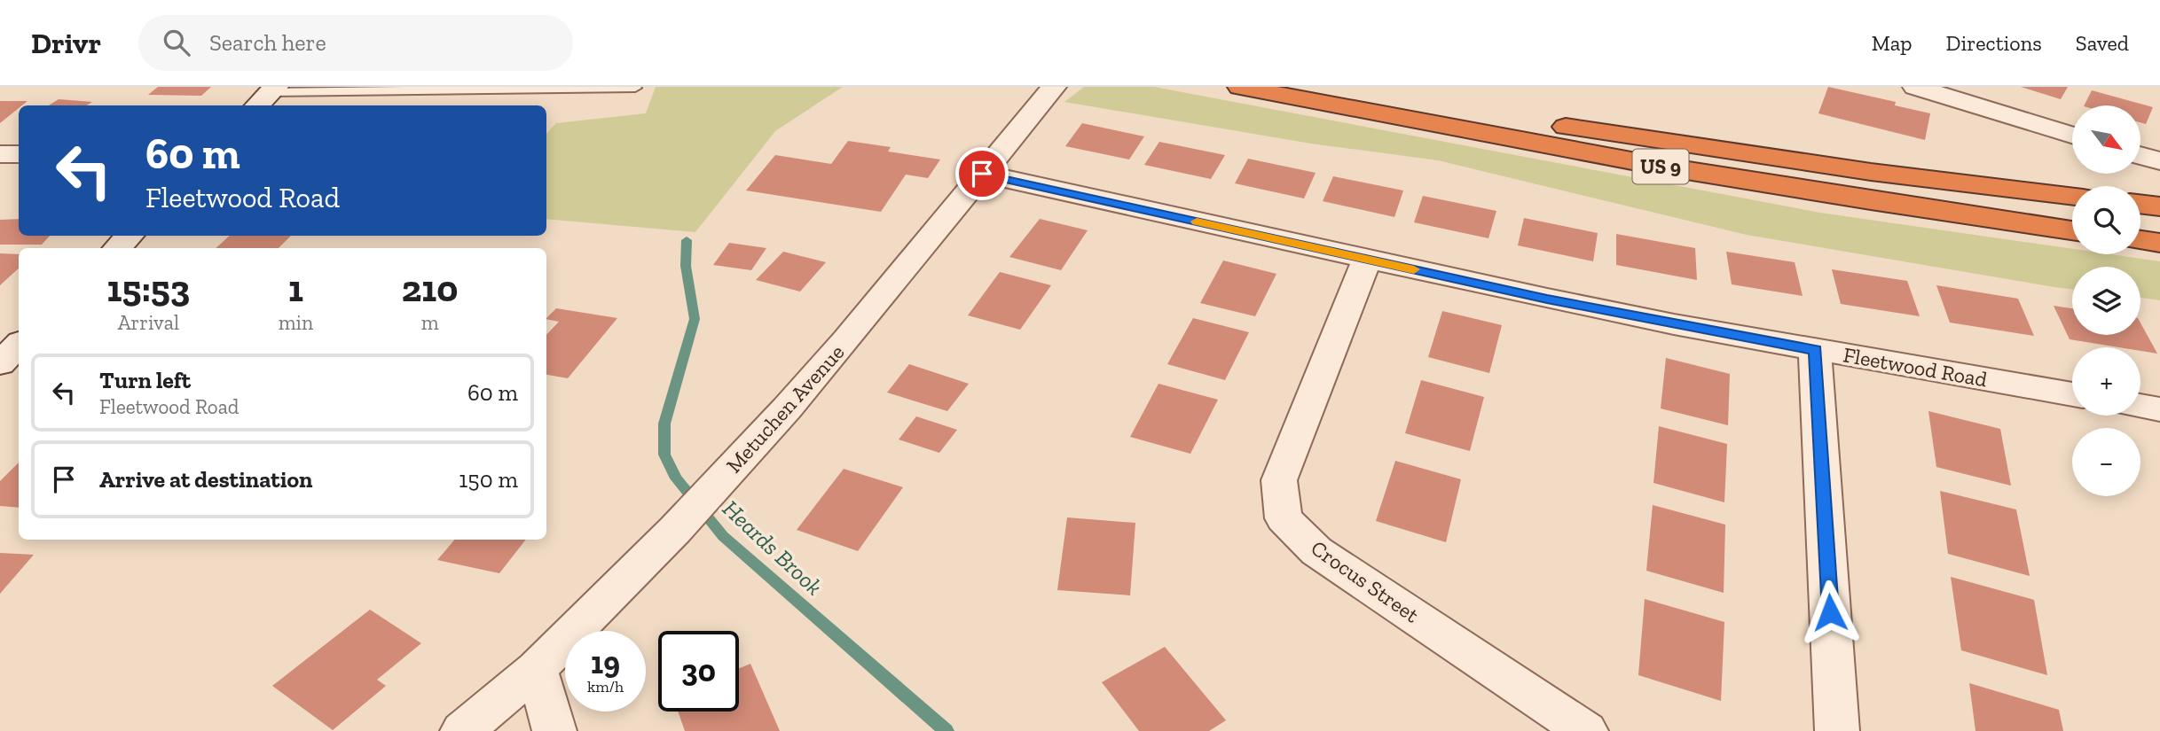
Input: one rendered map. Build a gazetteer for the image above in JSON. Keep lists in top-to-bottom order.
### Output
{
  "streets": {
    "highway": ["US 9"],
    "street": ["Fleetwood Road", "Metuchen Avenue", "Crocus Street"]
  },
  "crossings": [
    ["Fleetwood Road", "Metuchen Avenue"],
    ["Fleetwood Road", "Crocus Street"]
  ],
  "water": ["Heards Brook"],
  "north": "bottom right",
  "page": {
    "header": "Drivr",
    "search": "Search here",
    "nav": ["Map", "Directions", "Saved"],
    "map_buttons": ["+", "−"],
    "turn": ["60 m", "Fleetwood Road"],
    "eta": [
      "15:53",
      "Arrival",
      "1",
      "min",
      "210",
      "m"
    ],
    "list": [
      {
        "name": "Turn left",
        "note": "Fleetwood Road",
        "value": "60 m"
      },
      {
        "name": "Arrive at destination",
        "value": "150 m"
      }
    ],
    "speed": "19 km/h",
    "limit": "30"
  }
}
